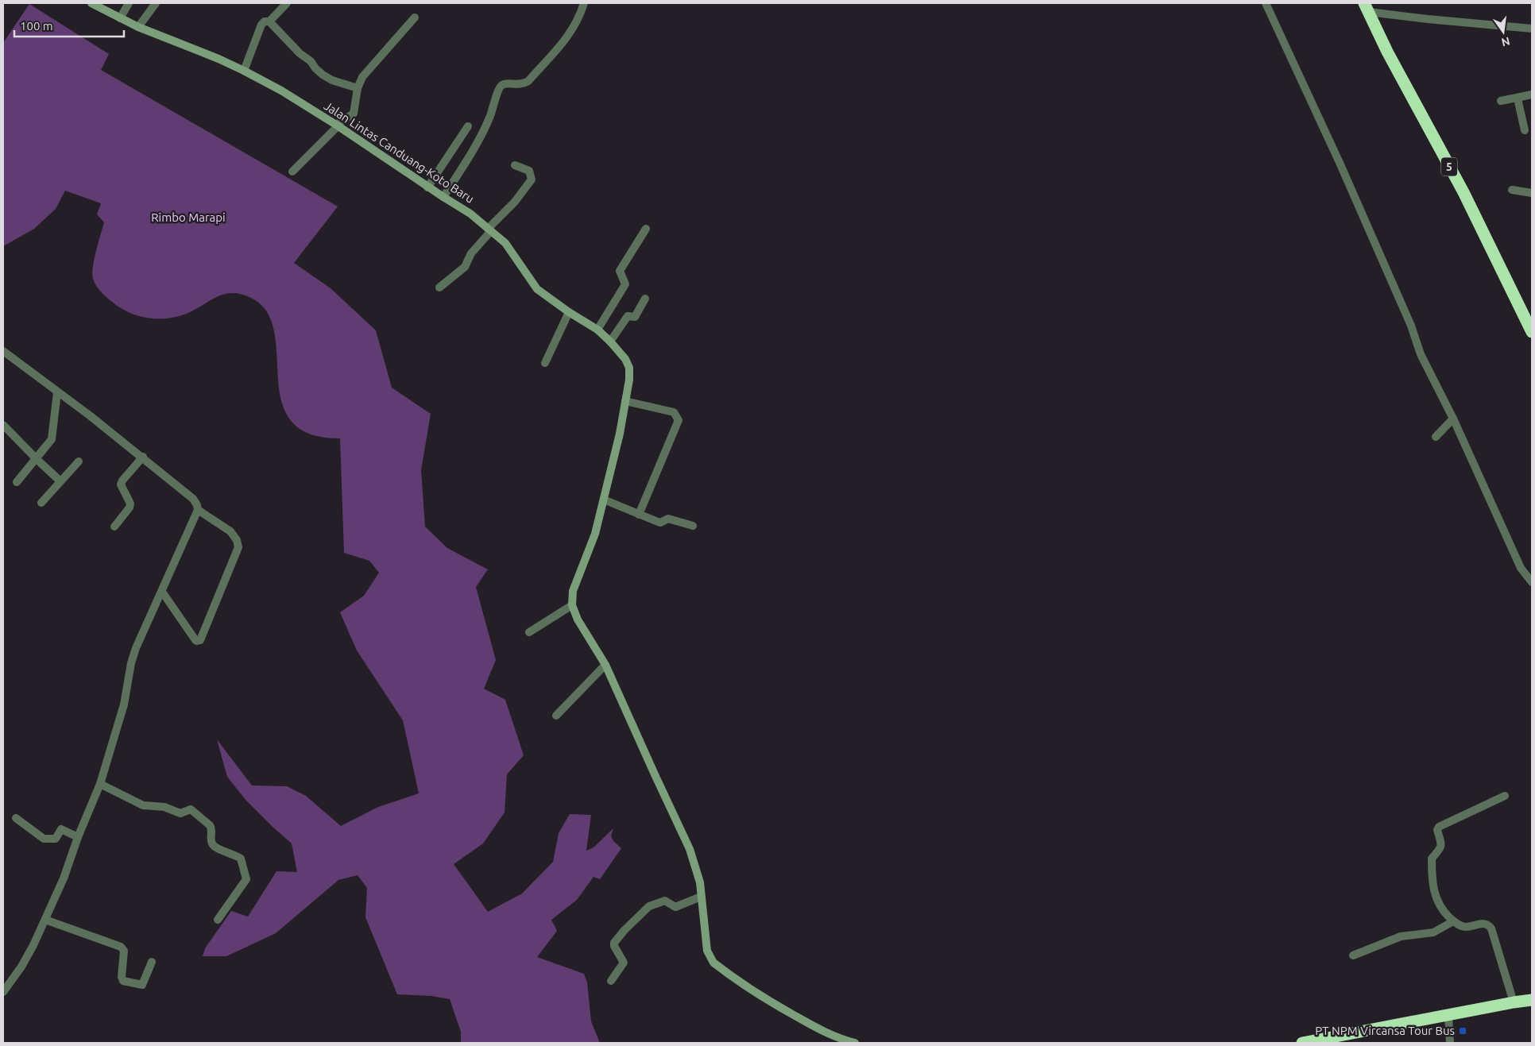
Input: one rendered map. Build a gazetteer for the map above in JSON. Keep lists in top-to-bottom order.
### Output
{
  "streets": {
    "highway": ["5"],
    "main road": ["Jalan Lintas Canduang-Koto Baru"]
  },
  "parks": ["Rimbo Marapi"],
  "places": {
    "transit": ["PT NPM Vircansa Tour Bus"]
  },
  "scale_bar": "100 m",
  "north": "bottom"
}
